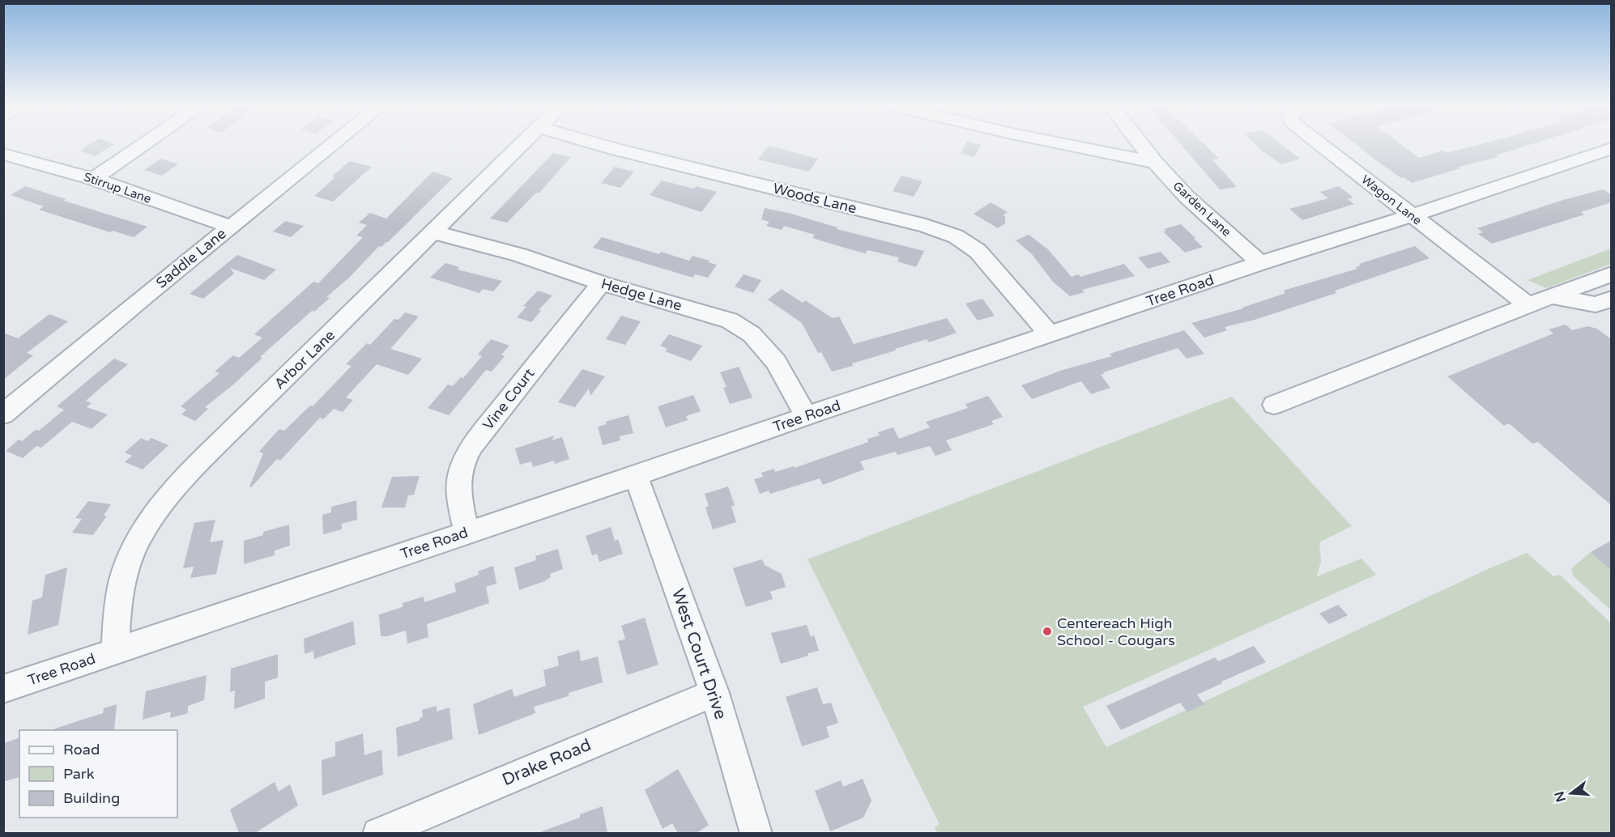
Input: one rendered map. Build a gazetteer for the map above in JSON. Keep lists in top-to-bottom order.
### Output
{
  "streets": {
    "street": [
      "Stirrup Lane",
      "Woods Lane",
      "Wagon Lane",
      "Garden Lane",
      "Saddle Lane",
      "Tree Road",
      "Hedge Lane",
      "Arbor Lane",
      "Vine Court",
      "West Court Drive",
      "Drake Road"
    ]
  },
  "crossings": [
    ["Stirrup Lane", "Saddle Lane"],
    ["Woods Lane", "Tree Road"],
    ["Wagon Lane", "Tree Road"],
    ["Garden Lane", "Tree Road"],
    ["Tree Road", "Hedge Lane"],
    ["Tree Road", "Arbor Lane"],
    ["Tree Road", "Vine Court"],
    ["Tree Road", "West Court Drive"],
    ["Hedge Lane", "Arbor Lane"],
    ["Hedge Lane", "Vine Court"],
    ["West Court Drive", "Drake Road"]
  ],
  "places": ["Centereach High School - Cougars"],
  "legend": ["Road", "Park", "Building"],
  "north": "left"
}
